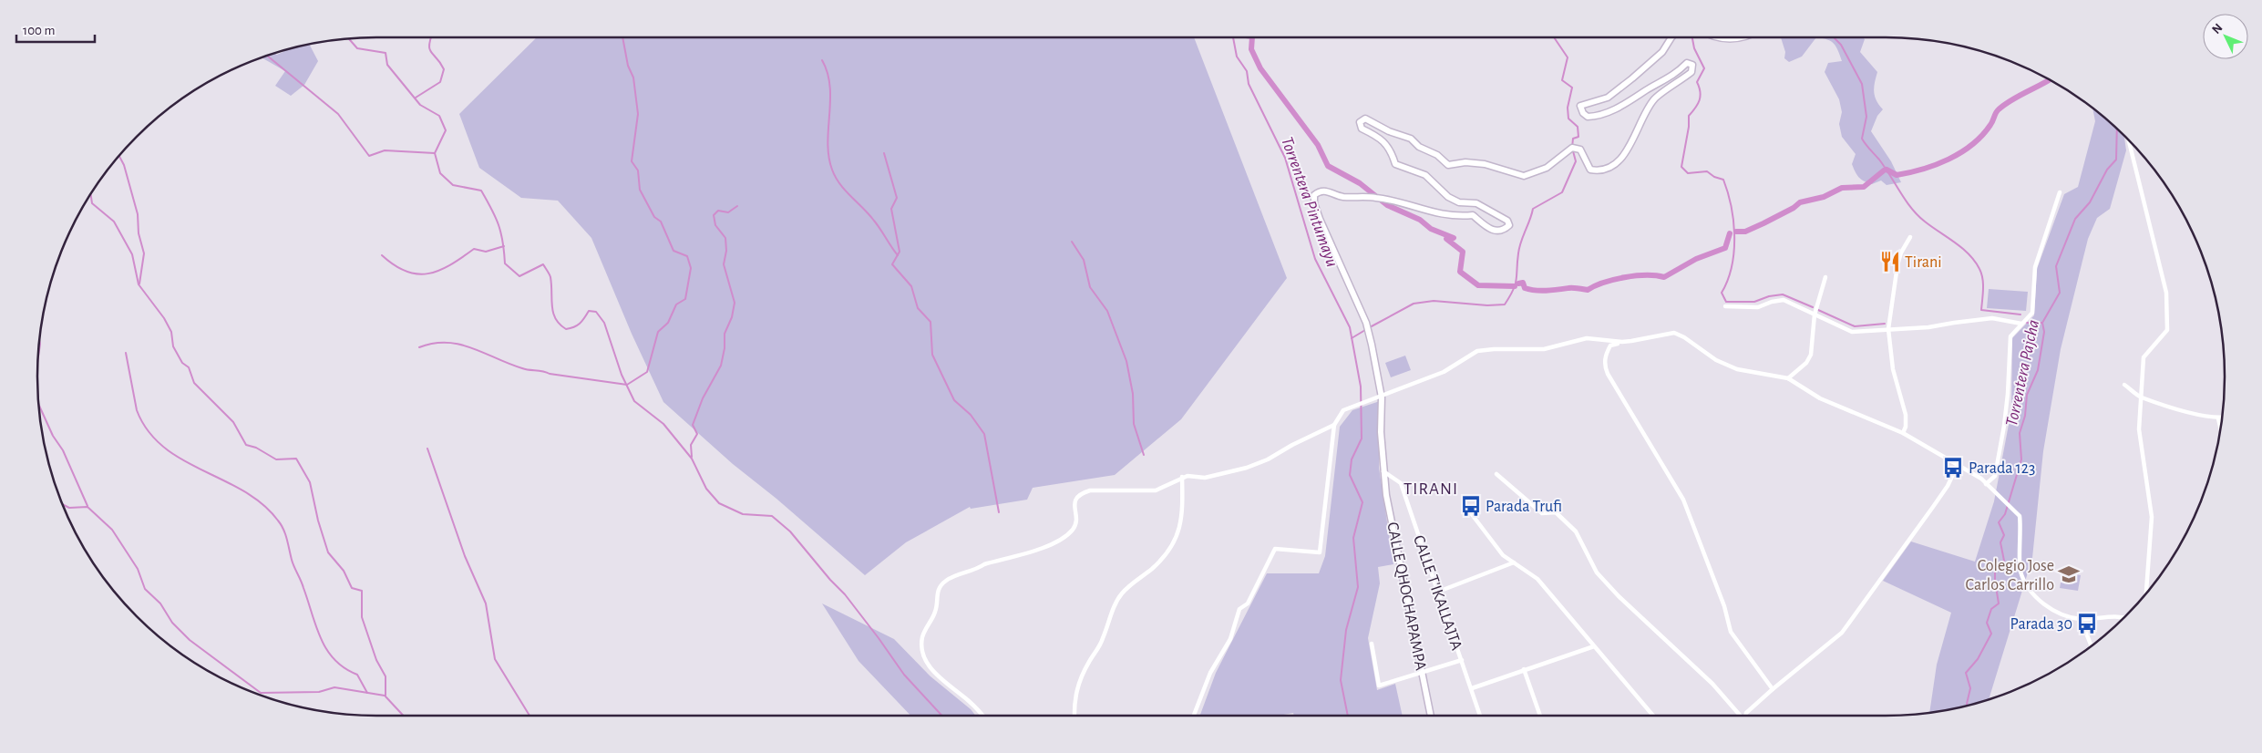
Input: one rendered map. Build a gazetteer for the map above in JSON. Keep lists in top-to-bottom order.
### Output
{
  "streets": {
    "street": ["CALLE T'IKALLAJTA", "CALLE QHOCHAPAMPA"]
  },
  "crossings": [
    ["CALLE T'IKALLAJTA", "CALLE QHOCHAPAMPA"]
  ],
  "districts": ["TIRANI"],
  "water": ["Torrentera Pintumayu", "Torrentera Pajcha"],
  "places": {
    "restaurant": ["Tirani"],
    "bus stop": ["Parada 123", "Parada Trufi", "Parada 30"],
    "school or university": ["Colegio Jose Carlos Carrillo"]
  },
  "scale_bar": "100 m",
  "north": "top left"
}
